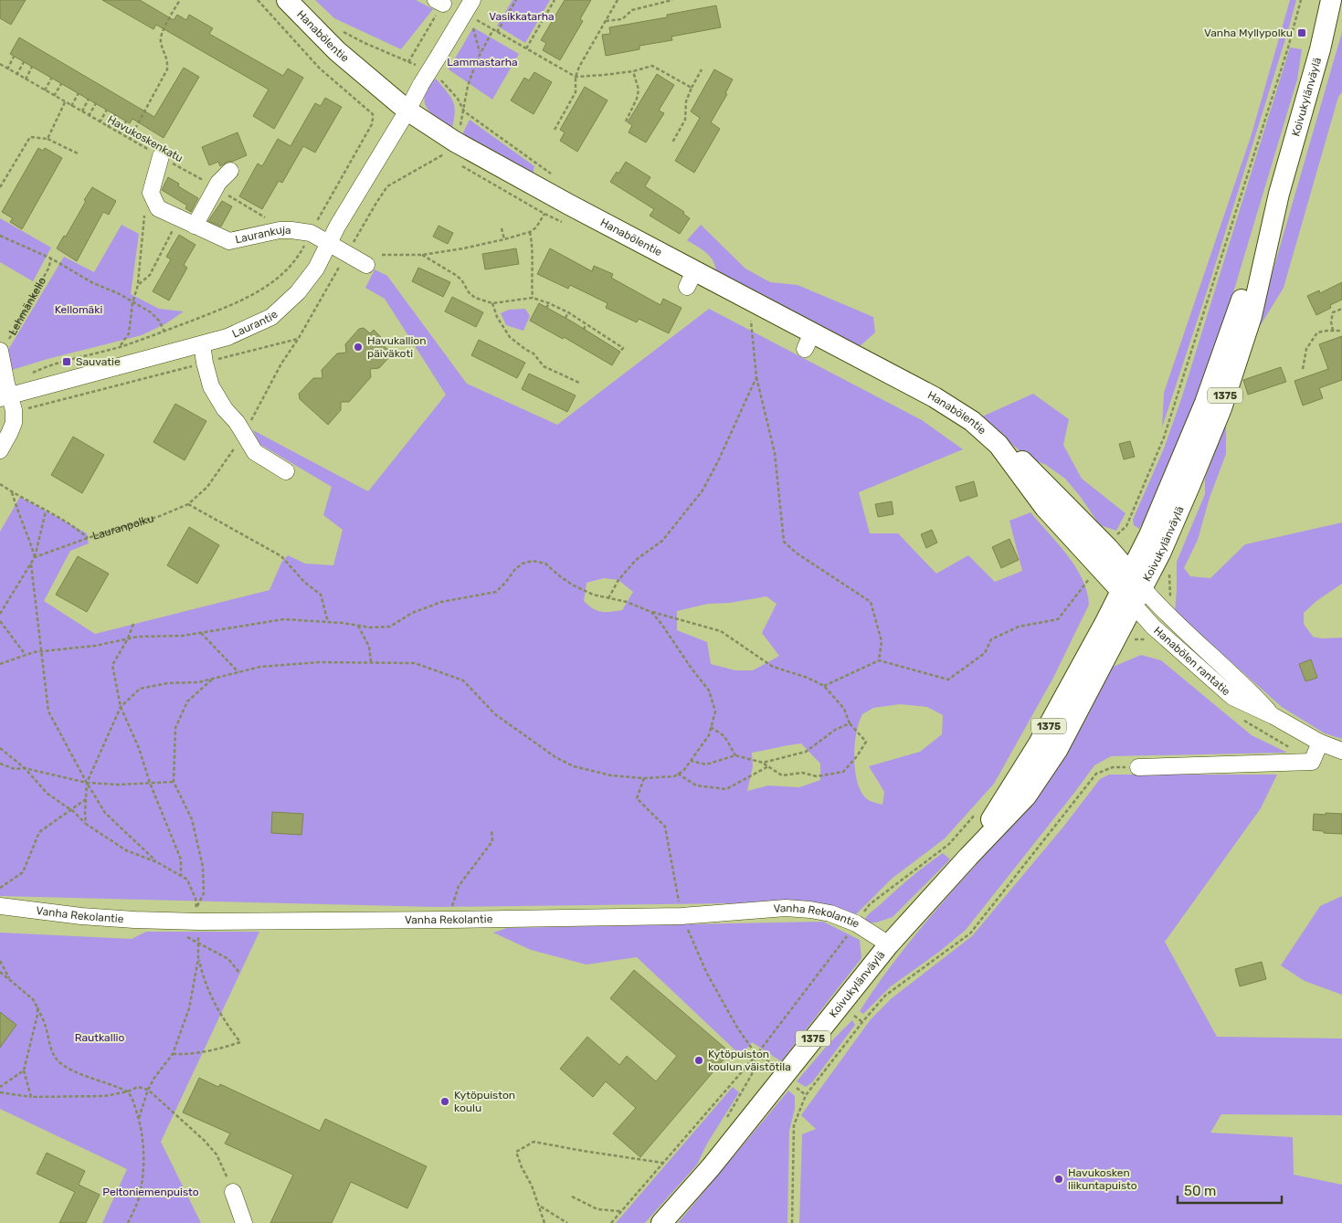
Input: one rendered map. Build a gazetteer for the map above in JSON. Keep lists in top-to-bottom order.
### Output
{
  "streets": {
    "main road": ["Hanabölentie", "Koivukylänväylä", "1375"],
    "street": [
      "Laurankuja",
      "Laurantie",
      "Hanabölen rantatie",
      "Vanha Rekolantie"
    ],
    "path": ["Havukoskenkatu", "Lehmänkello", "Lauranpolku"]
  },
  "crossings": [
    ["Hanabölentie", "Koivukylänväylä"],
    ["Hanabölentie", "Laurantie"],
    ["Hanabölentie", "Hanabölen rantatie"],
    ["Koivukylänväylä", "Hanabölen rantatie"],
    ["Koivukylänväylä", "Vanha Rekolantie"],
    ["Havukoskenkatu", "Laurankuja"],
    ["Laurankuja", "Laurantie"],
    ["Laurankuja", "Lauranpolku"]
  ],
  "parks": [
    "Vasikkatarha",
    "Lammastarha",
    "Kellomäki",
    "Rautkallio",
    "Peltoniemenpuisto"
  ],
  "places": {
    "transit": ["Vanha Myllypolku", "Sauvatie"],
    "other": [
      "Havukallion päiväkoti",
      "Kytöpuiston koulun väistötila",
      "Kytöpuiston koulu",
      "Havukosken liikuntapuisto"
    ]
  },
  "scale_bar": "50 m"
}
